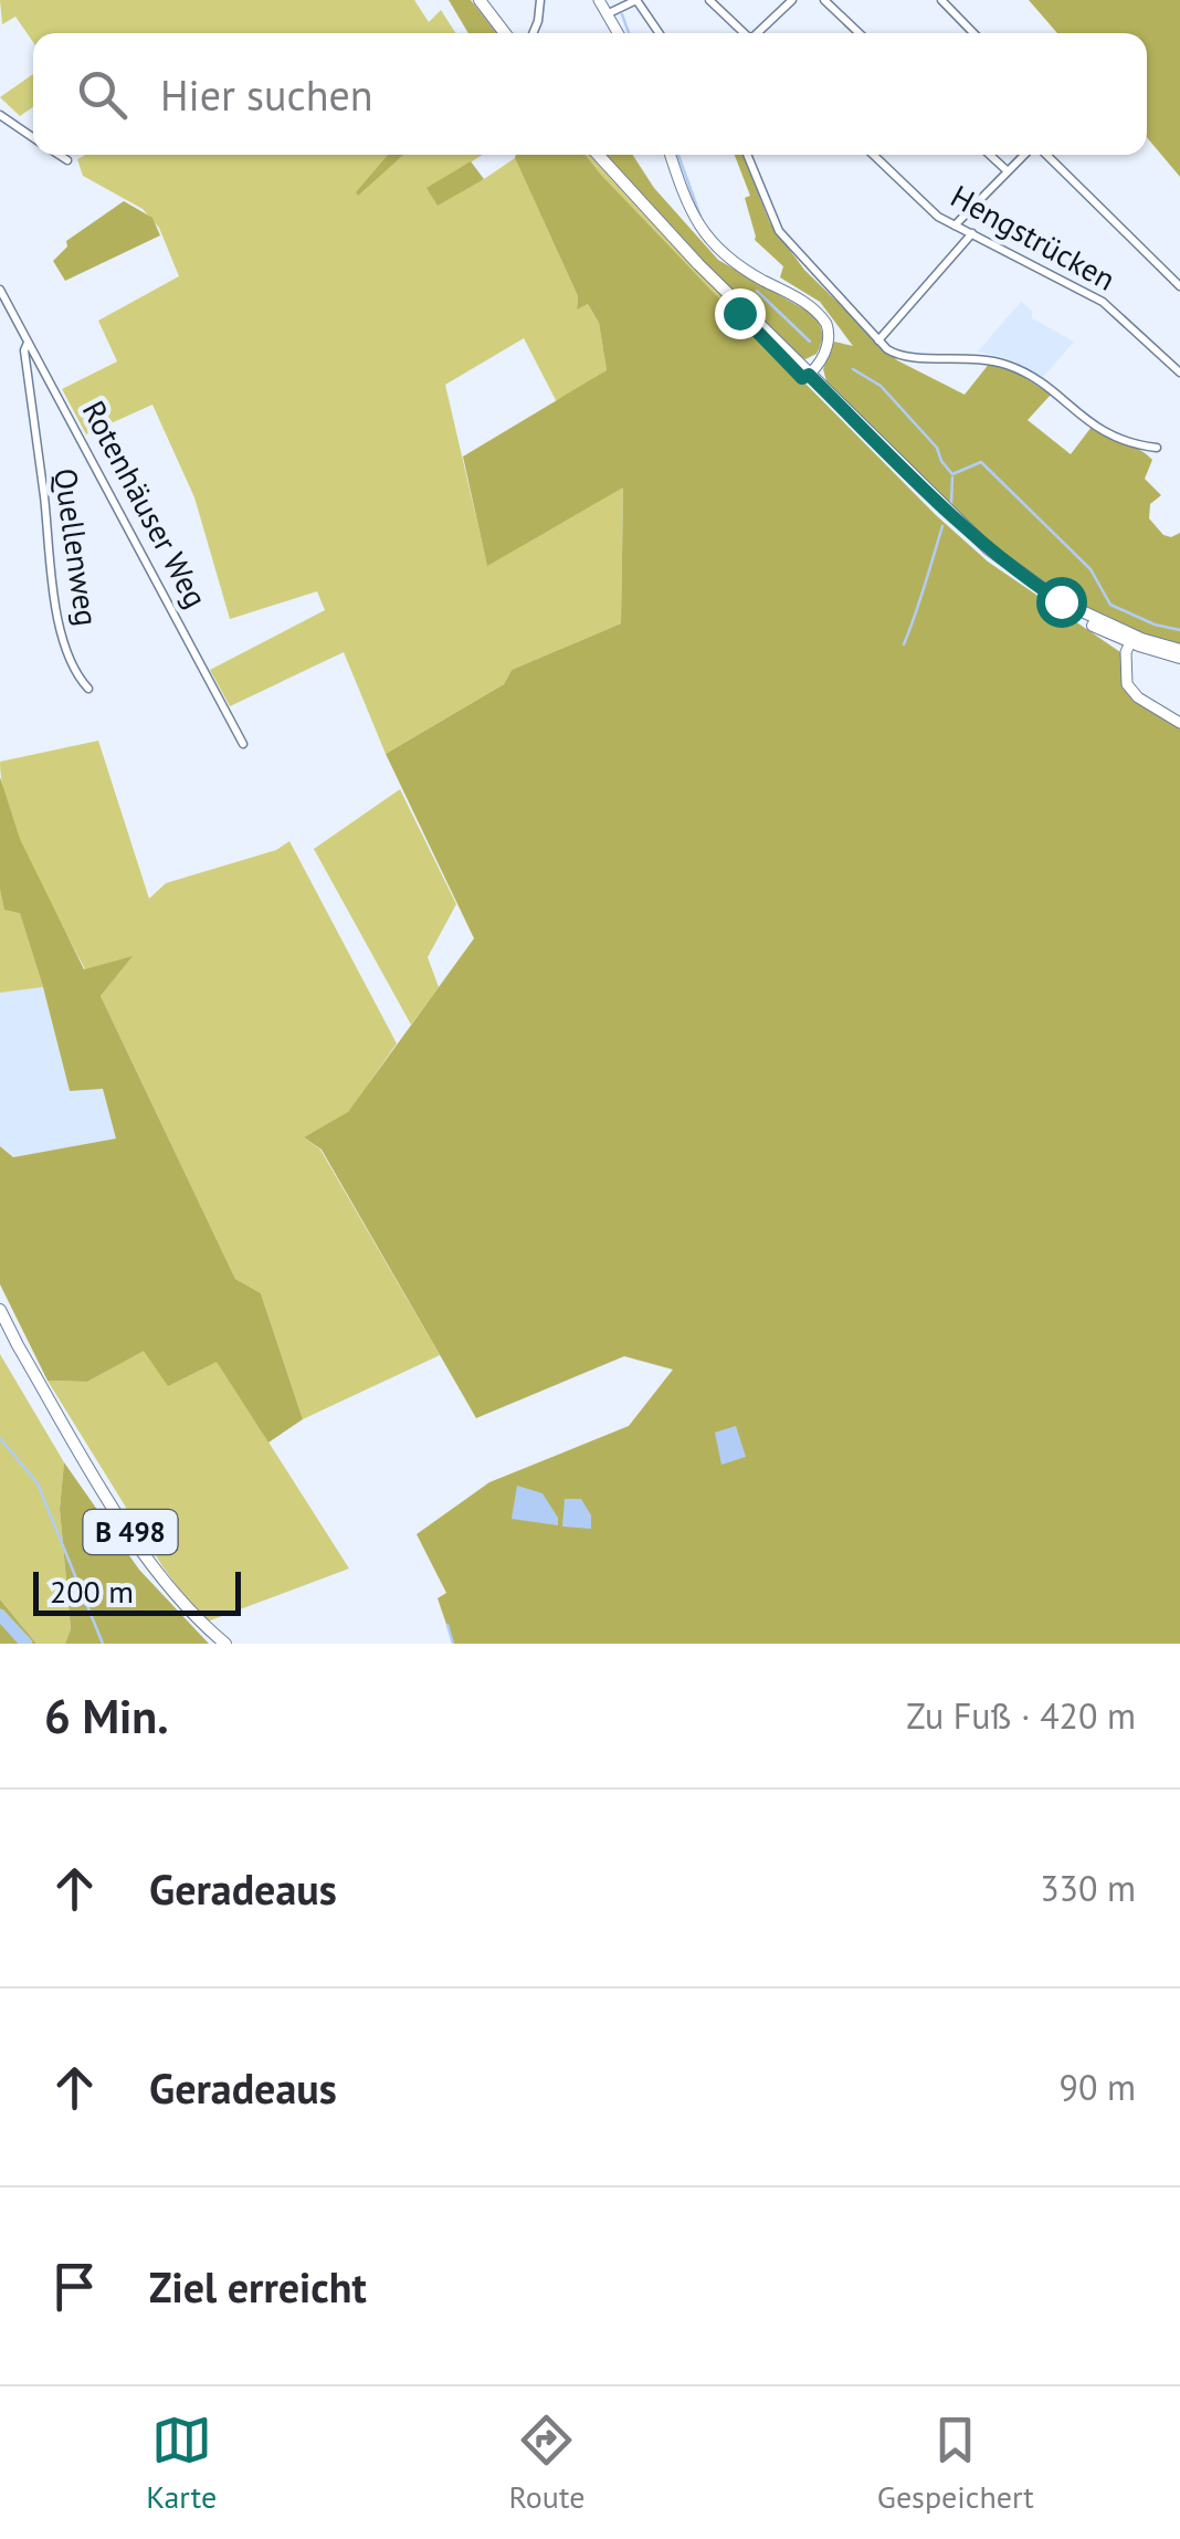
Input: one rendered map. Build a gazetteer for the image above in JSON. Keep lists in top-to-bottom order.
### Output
{
  "streets": {
    "main road": ["B 498"],
    "street": ["Hengstrücken", "Rotenhäuser Weg", "Quellenweg"]
  },
  "crossings": [
    ["Rotenhäuser Weg", "Quellenweg"]
  ],
  "scale_bar": "200 m",
  "page": {
    "search": "Hier suchen",
    "scale": "200 m",
    "heading": ["6 Min.", "Zu Fuß · 420 m"],
    "list": [
      ["Geradeaus", "330 m"],
      ["Geradeaus", "90 m"],
      "Ziel erreicht"
    ],
    "nav": ["Karte", "Route", "Gespeichert"]
  }
}
